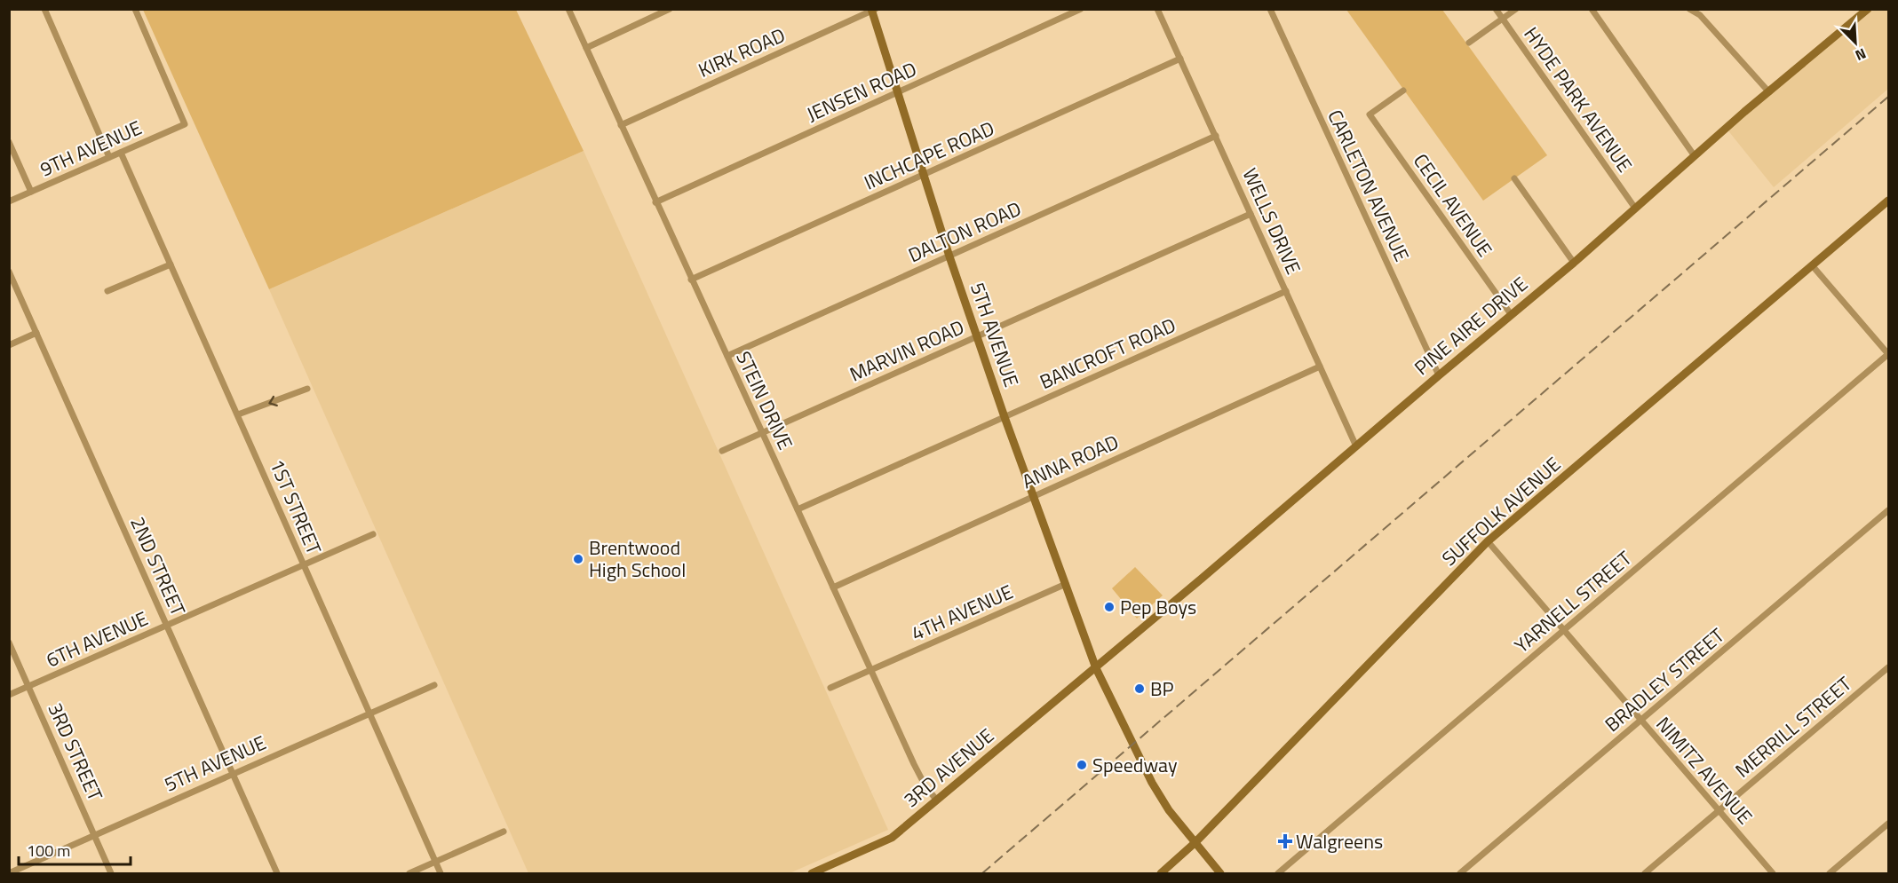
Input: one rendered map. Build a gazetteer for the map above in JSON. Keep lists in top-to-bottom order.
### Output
{
  "streets": {
    "street": [
      "KIRK ROAD",
      "JENSEN ROAD",
      "HYDE PARK AVENUE",
      "9TH AVENUE",
      "INCHCAPE ROAD",
      "CARLETON AVENUE",
      "CECIL AVENUE",
      "WELLS DRIVE",
      "DALTON ROAD",
      "PINE AIRE DRIVE",
      "5TH AVENUE",
      "MARVIN ROAD",
      "BANCROFT ROAD",
      "STEIN DRIVE",
      "ANNA ROAD",
      "1ST STREET",
      "SUFFOLK AVENUE",
      "2ND STREET",
      "YARNELL STREET",
      "4TH AVENUE",
      "6TH AVENUE",
      "BRADLEY STREET",
      "MERRILL STREET",
      "3RD STREET",
      "3RD AVENUE",
      "NIMITZ AVENUE"
    ]
  },
  "crossings": [
    ["KIRK ROAD", "5TH AVENUE"],
    ["KIRK ROAD", "STEIN DRIVE"],
    ["JENSEN ROAD", "5TH AVENUE"],
    ["JENSEN ROAD", "STEIN DRIVE"],
    ["HYDE PARK AVENUE", "PINE AIRE DRIVE"],
    ["9TH AVENUE", "1ST STREET"],
    ["INCHCAPE ROAD", "WELLS DRIVE"],
    ["INCHCAPE ROAD", "5TH AVENUE"],
    ["INCHCAPE ROAD", "STEIN DRIVE"],
    ["CARLETON AVENUE", "PINE AIRE DRIVE"],
    ["CECIL AVENUE", "PINE AIRE DRIVE"],
    ["WELLS DRIVE", "DALTON ROAD"],
    ["WELLS DRIVE", "PINE AIRE DRIVE"],
    ["WELLS DRIVE", "MARVIN ROAD"],
    ["WELLS DRIVE", "BANCROFT ROAD"],
    ["WELLS DRIVE", "ANNA ROAD"],
    ["DALTON ROAD", "5TH AVENUE"],
    ["DALTON ROAD", "STEIN DRIVE"],
    ["PINE AIRE DRIVE", "5TH AVENUE"],
    ["PINE AIRE DRIVE", "3RD AVENUE"],
    ["5TH AVENUE", "MARVIN ROAD"],
    ["5TH AVENUE", "BANCROFT ROAD"],
    ["5TH AVENUE", "ANNA ROAD"],
    ["5TH AVENUE", "1ST STREET"],
    ["5TH AVENUE", "SUFFOLK AVENUE"],
    ["5TH AVENUE", "2ND STREET"],
    ["5TH AVENUE", "4TH AVENUE"],
    ["5TH AVENUE", "3RD STREET"],
    ["5TH AVENUE", "3RD AVENUE"],
    ["MARVIN ROAD", "STEIN DRIVE"],
    ["BANCROFT ROAD", "STEIN DRIVE"],
    ["STEIN DRIVE", "ANNA ROAD"],
    ["STEIN DRIVE", "4TH AVENUE"],
    ["STEIN DRIVE", "3RD AVENUE"],
    ["1ST STREET", "6TH AVENUE"],
    ["SUFFOLK AVENUE", "NIMITZ AVENUE"],
    ["2ND STREET", "6TH AVENUE"],
    ["YARNELL STREET", "NIMITZ AVENUE"],
    ["6TH AVENUE", "3RD STREET"],
    ["BRADLEY STREET", "NIMITZ AVENUE"],
    ["MERRILL STREET", "NIMITZ AVENUE"]
  ],
  "places": {
    "other": [
      "Brentwood High School",
      "Pep Boys",
      "BP",
      "Speedway"
    ],
    "health": ["Walgreens"]
  },
  "scale_bar": "100 m",
  "north": "bottom right"
}
